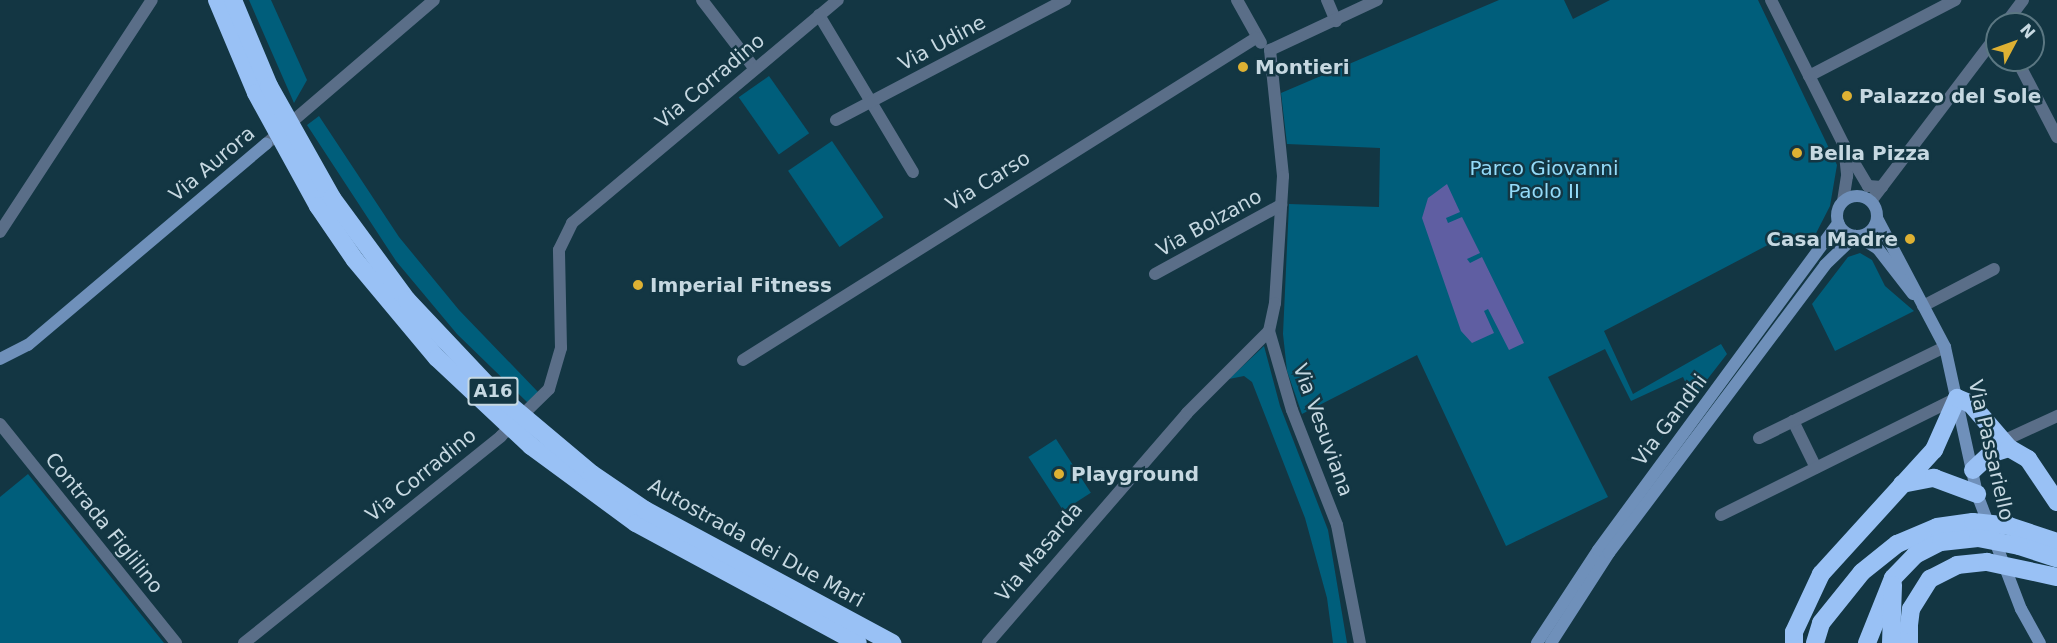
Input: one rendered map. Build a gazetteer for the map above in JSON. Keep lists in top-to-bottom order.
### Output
{
  "streets": {
    "highway": ["A16", "Autostrada dei Due Mari"],
    "street": [
      "Via Udine",
      "Via Corradino",
      "Via Aurora",
      "Via Carso",
      "Via Bolzano",
      "Via Gandhi",
      "Via Vesuviana",
      "Via Passariello",
      "Contrada Figlilino",
      "Via Masarda"
    ]
  },
  "crossings": [
    ["Via Bolzano", "Via Vesuviana"],
    ["Via Gandhi", "Via Passariello"],
    ["Via Vesuviana", "Via Masarda"]
  ],
  "parks": ["Parco Giovanni Paolo II"],
  "places": [
    "Montieri",
    "Palazzo del Sole",
    "Bella Pizza",
    "Casa Madre",
    "Imperial Fitness",
    "Playground"
  ],
  "north": "top right"
}
